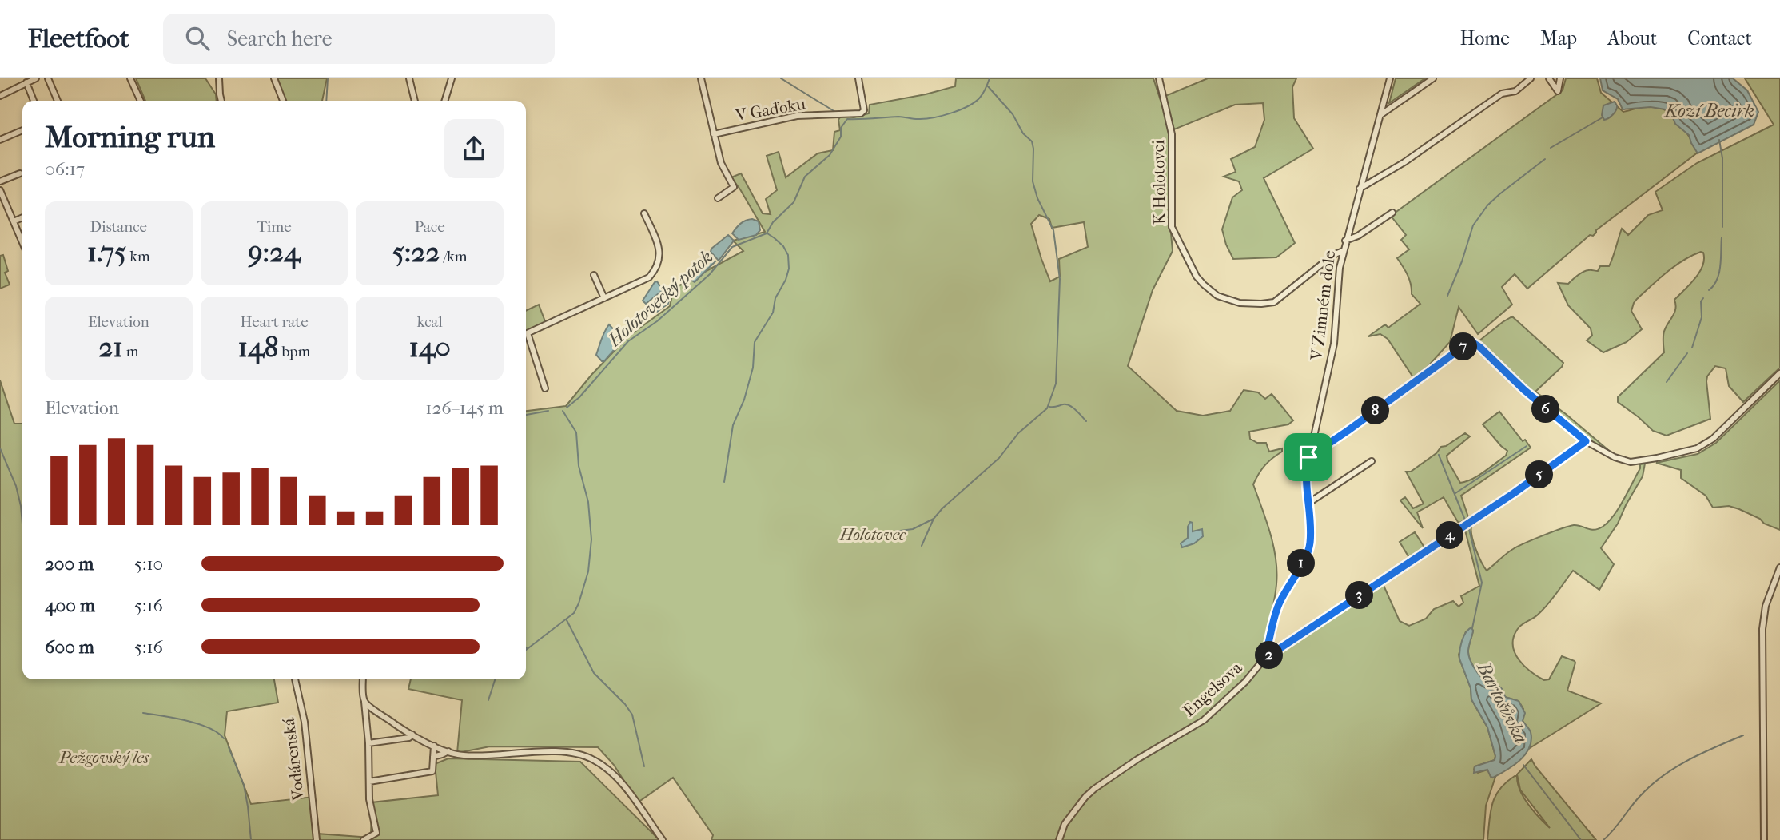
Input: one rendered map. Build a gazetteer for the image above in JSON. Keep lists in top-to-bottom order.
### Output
{
  "streets": {
    "street": [
      "V Gaďoku",
      "K Holotovci",
      "V Zimném dole",
      "Engelsova",
      "Vodárenská"
    ]
  },
  "crossings": [
    ["K Holotovci", "V Zimném dole"],
    ["V Zimném dole", "Engelsova"]
  ],
  "water": ["Kozí Becirk", "Holotovecký potok", "Bartošůvka"],
  "parks": ["Holotovec", "Pežgovský les"],
  "page": {
    "header": "Fleetfoot",
    "search": "Search here",
    "nav": [
      "Home",
      "Map",
      "About",
      "Contact"
    ],
    "heading": ["Morning run", "06:17"],
    "stats": [
      ["Distance", "1.75 km"],
      ["Time", "9:24"],
      ["Pace", "5:22 /km"],
      ["Elevation", "21 m"],
      ["Heart rate", "148 bpm"],
      ["kcal", "140"]
    ],
    "pins": [
      "7",
      "6",
      "8",
      "5",
      "4",
      "1",
      "3",
      "2"
    ],
    "chart": ["Elevation", "126–145 m"],
    "list": [
      {
        "name": "200 m",
        "note": "5:10"
      },
      {
        "name": "400 m",
        "note": "5:16"
      },
      {
        "name": "600 m",
        "note": "5:16"
      }
    ]
  }
}
